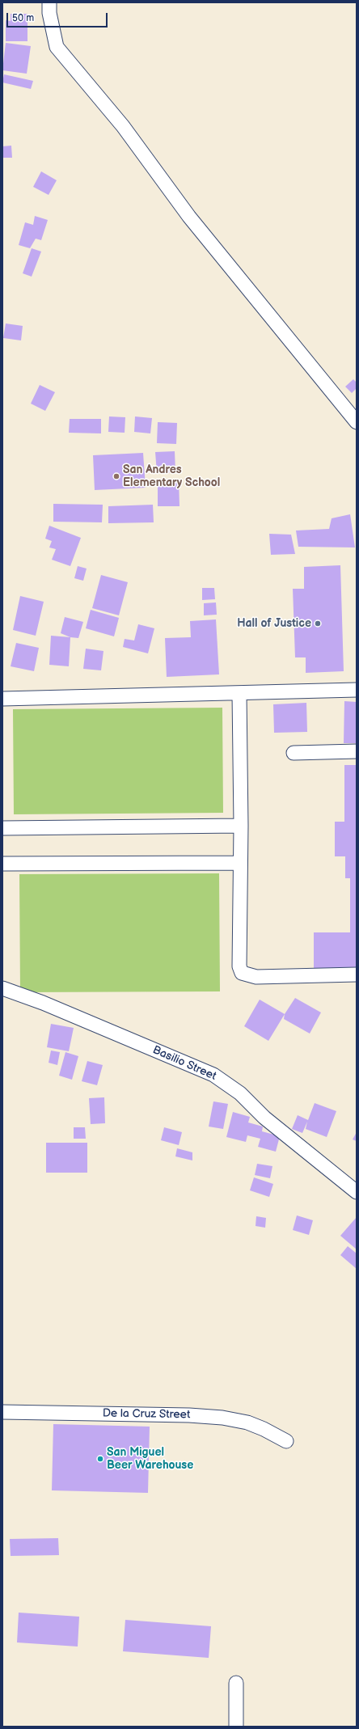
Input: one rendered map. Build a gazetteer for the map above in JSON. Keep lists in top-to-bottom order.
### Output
{
  "streets": {
    "street": ["Basilio Street", "De la Cruz Street"]
  },
  "places": ["San Andres Elementary School", "Hall of Justice", "San Miguel Beer Warehouse"],
  "scale_bar": "50 m"
}
